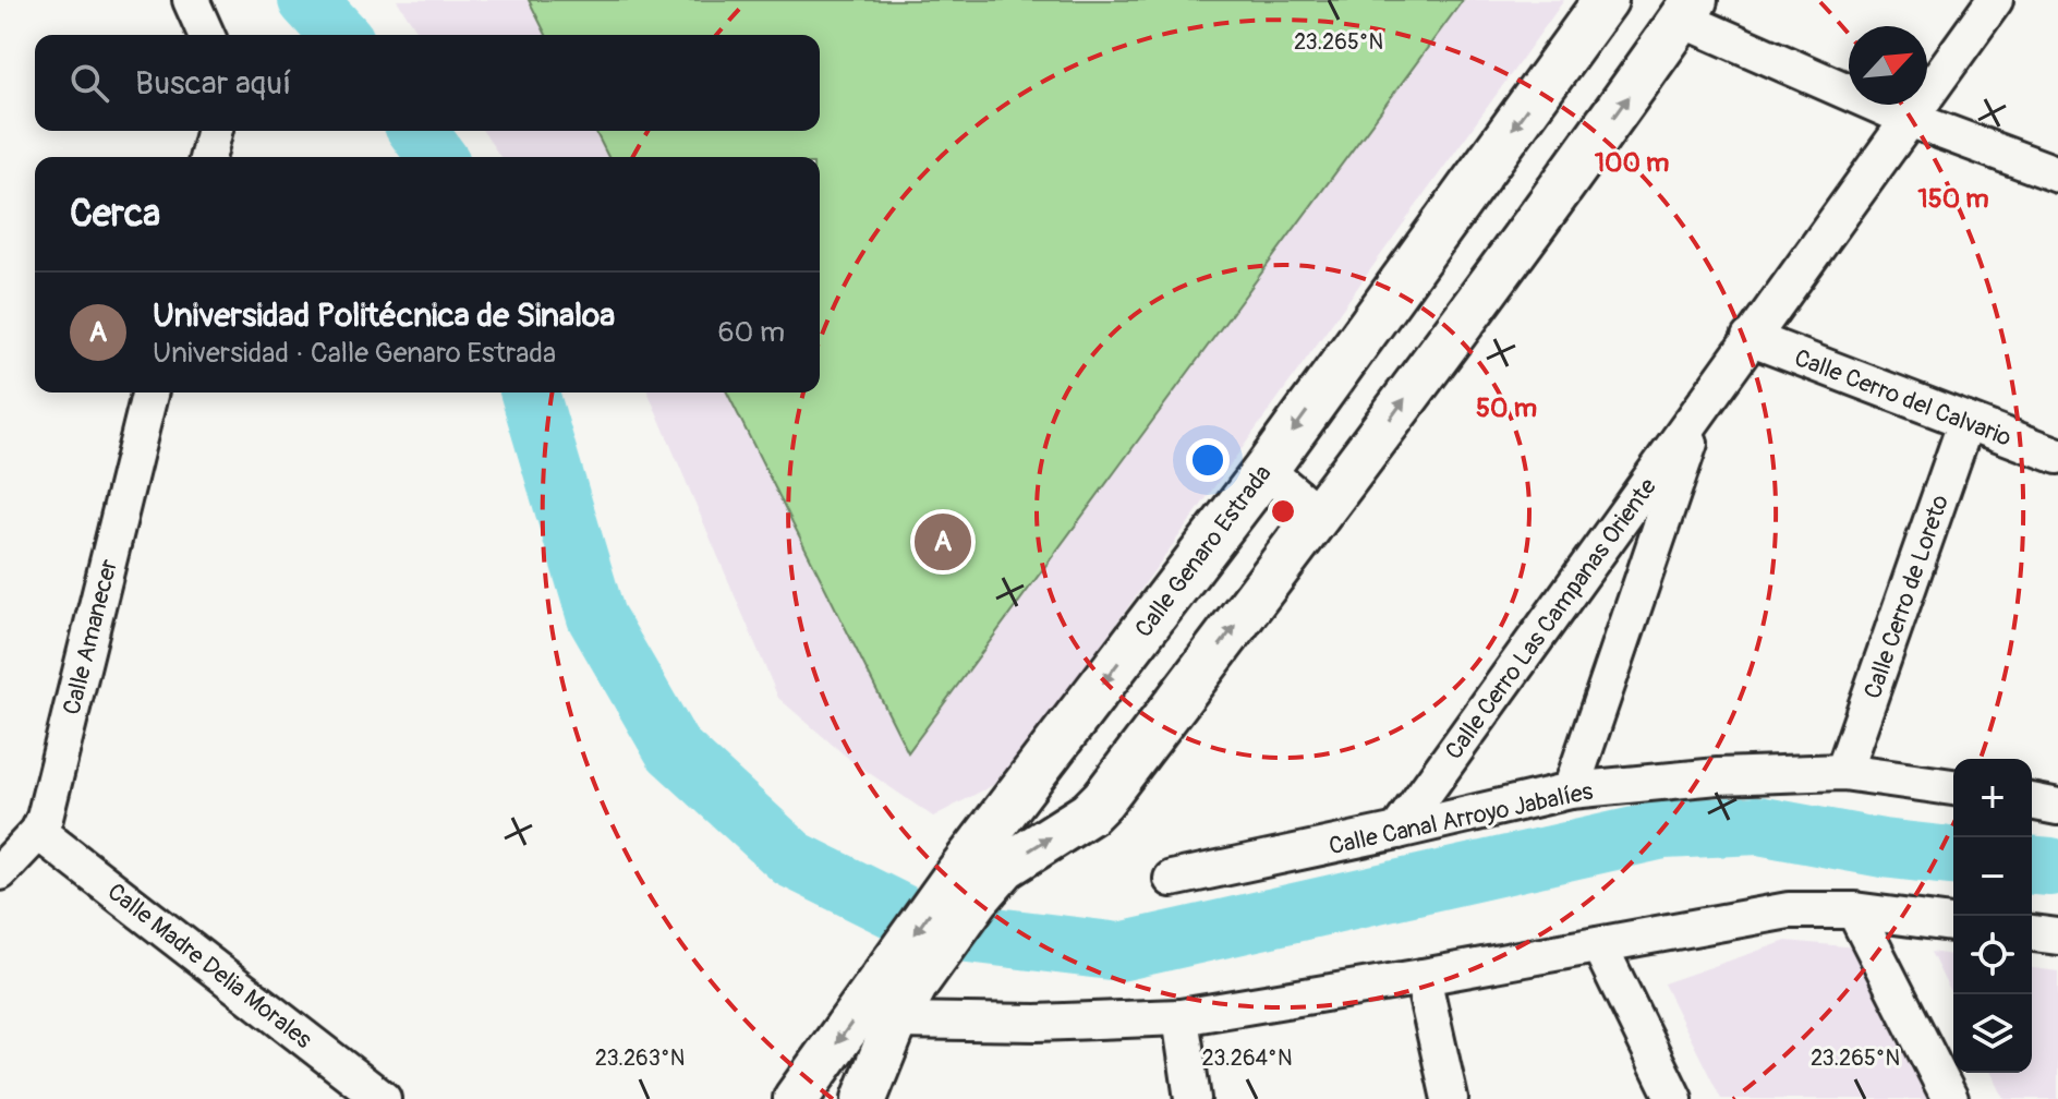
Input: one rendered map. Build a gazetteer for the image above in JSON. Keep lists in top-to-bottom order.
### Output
{
  "streets": {
    "street": [
      "Calle Cerro del Calvario",
      "Calle Genaro Estrada",
      "Calle Cerro de Loreto",
      "Calle Cerro Las Campanas Oriente",
      "Calle Amanecer",
      "Calle Canal Arroyo Jabalíes",
      "Calle Madre Delia Morales"
    ]
  },
  "crossings": [
    ["Calle Cerro del Calvario", "Calle Cerro de Loreto"],
    ["Calle Cerro del Calvario", "Calle Cerro Las Campanas Oriente"],
    ["Calle Cerro de Loreto", "Calle Canal Arroyo Jabalíes"],
    ["Calle Cerro Las Campanas Oriente", "Calle Canal Arroyo Jabalíes"],
    ["Calle Amanecer", "Calle Madre Delia Morales"]
  ],
  "north": "top right",
  "page": {
    "search": "Buscar aquí",
    "heading": "Cerca",
    "list": [
      {
        "mark": "A",
        "name": "Universidad Politécnica de Sinaloa",
        "note": "Universidad · Calle Genaro Estrada",
        "value": "60 m"
      }
    ],
    "pins": "A",
    "map_buttons": ["+", "−"]
  },
  "coordinates": ["23.265°N", "23.263°N", "23.264°N"],
  "rings": ["100 m", "150 m", "50 m"]
}
